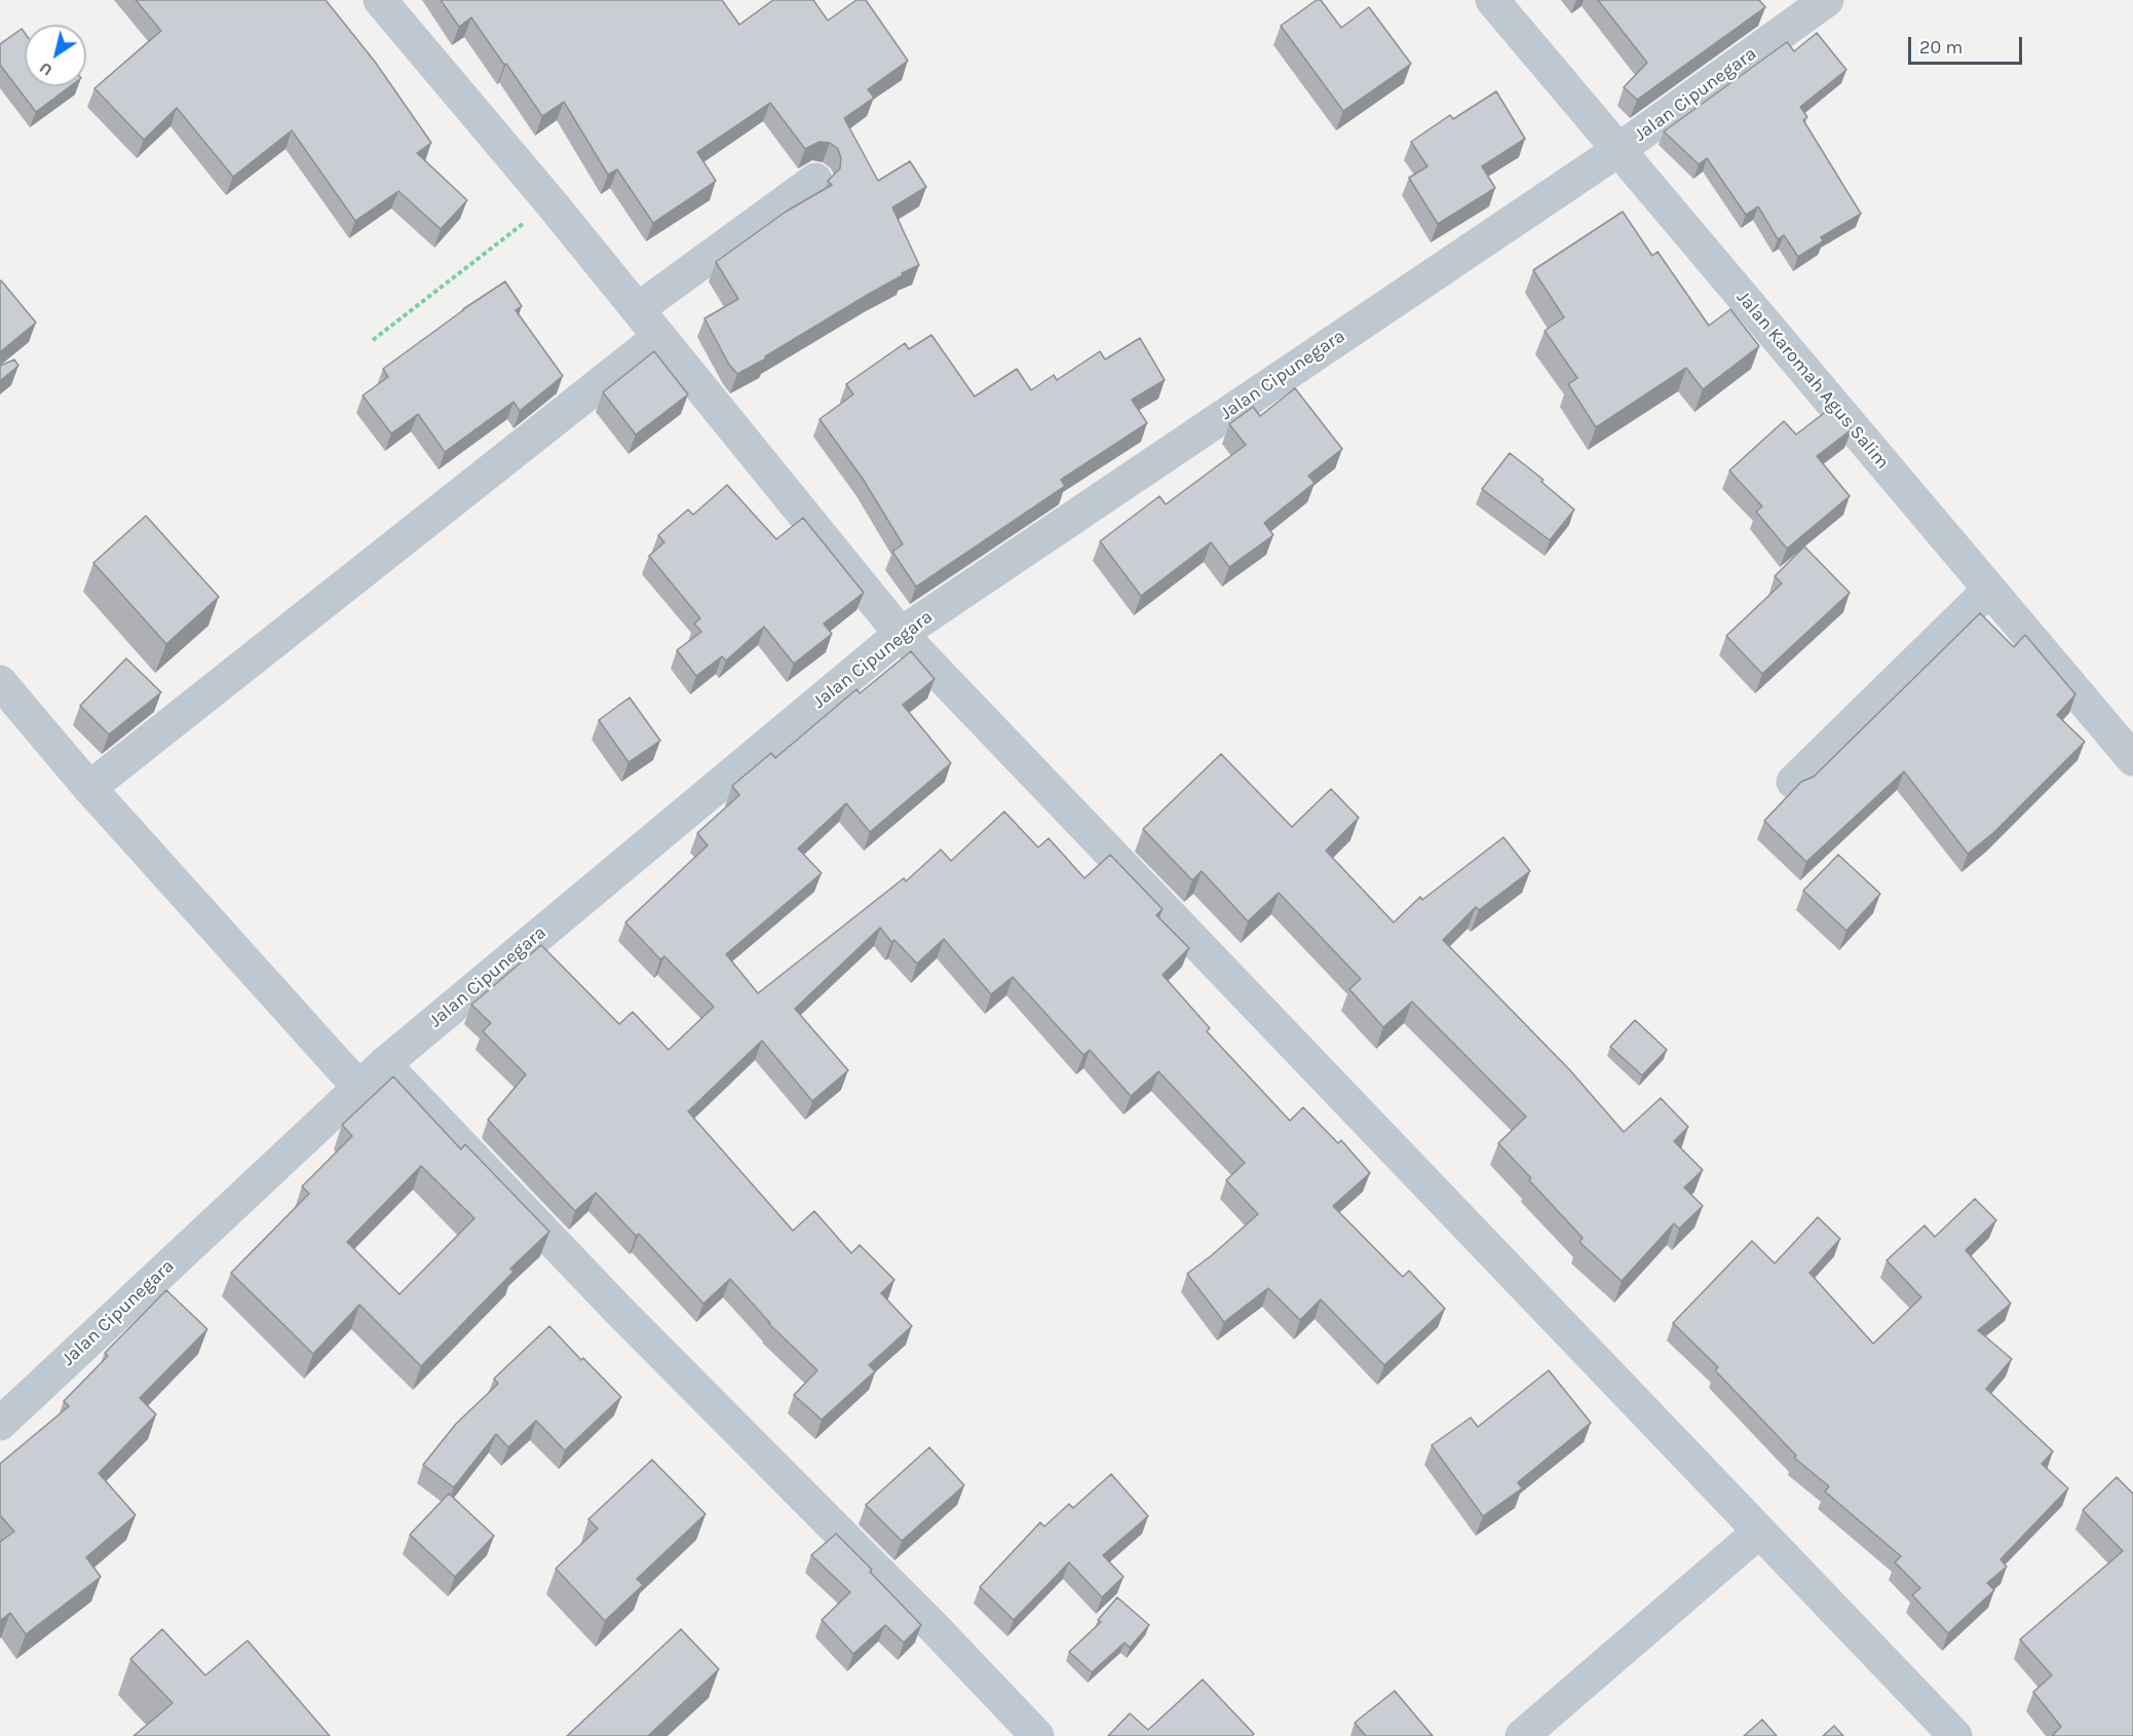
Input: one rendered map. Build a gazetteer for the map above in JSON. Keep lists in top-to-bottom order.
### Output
{
  "streets": {
    "street": ["Jalan Cipunegara", "Jalan Karomah Agus Salim"]
  },
  "crossings": [
    ["Jalan Cipunegara", "Jalan Karomah Agus Salim"]
  ],
  "scale_bar": "20 m",
  "north": "bottom left"
}
